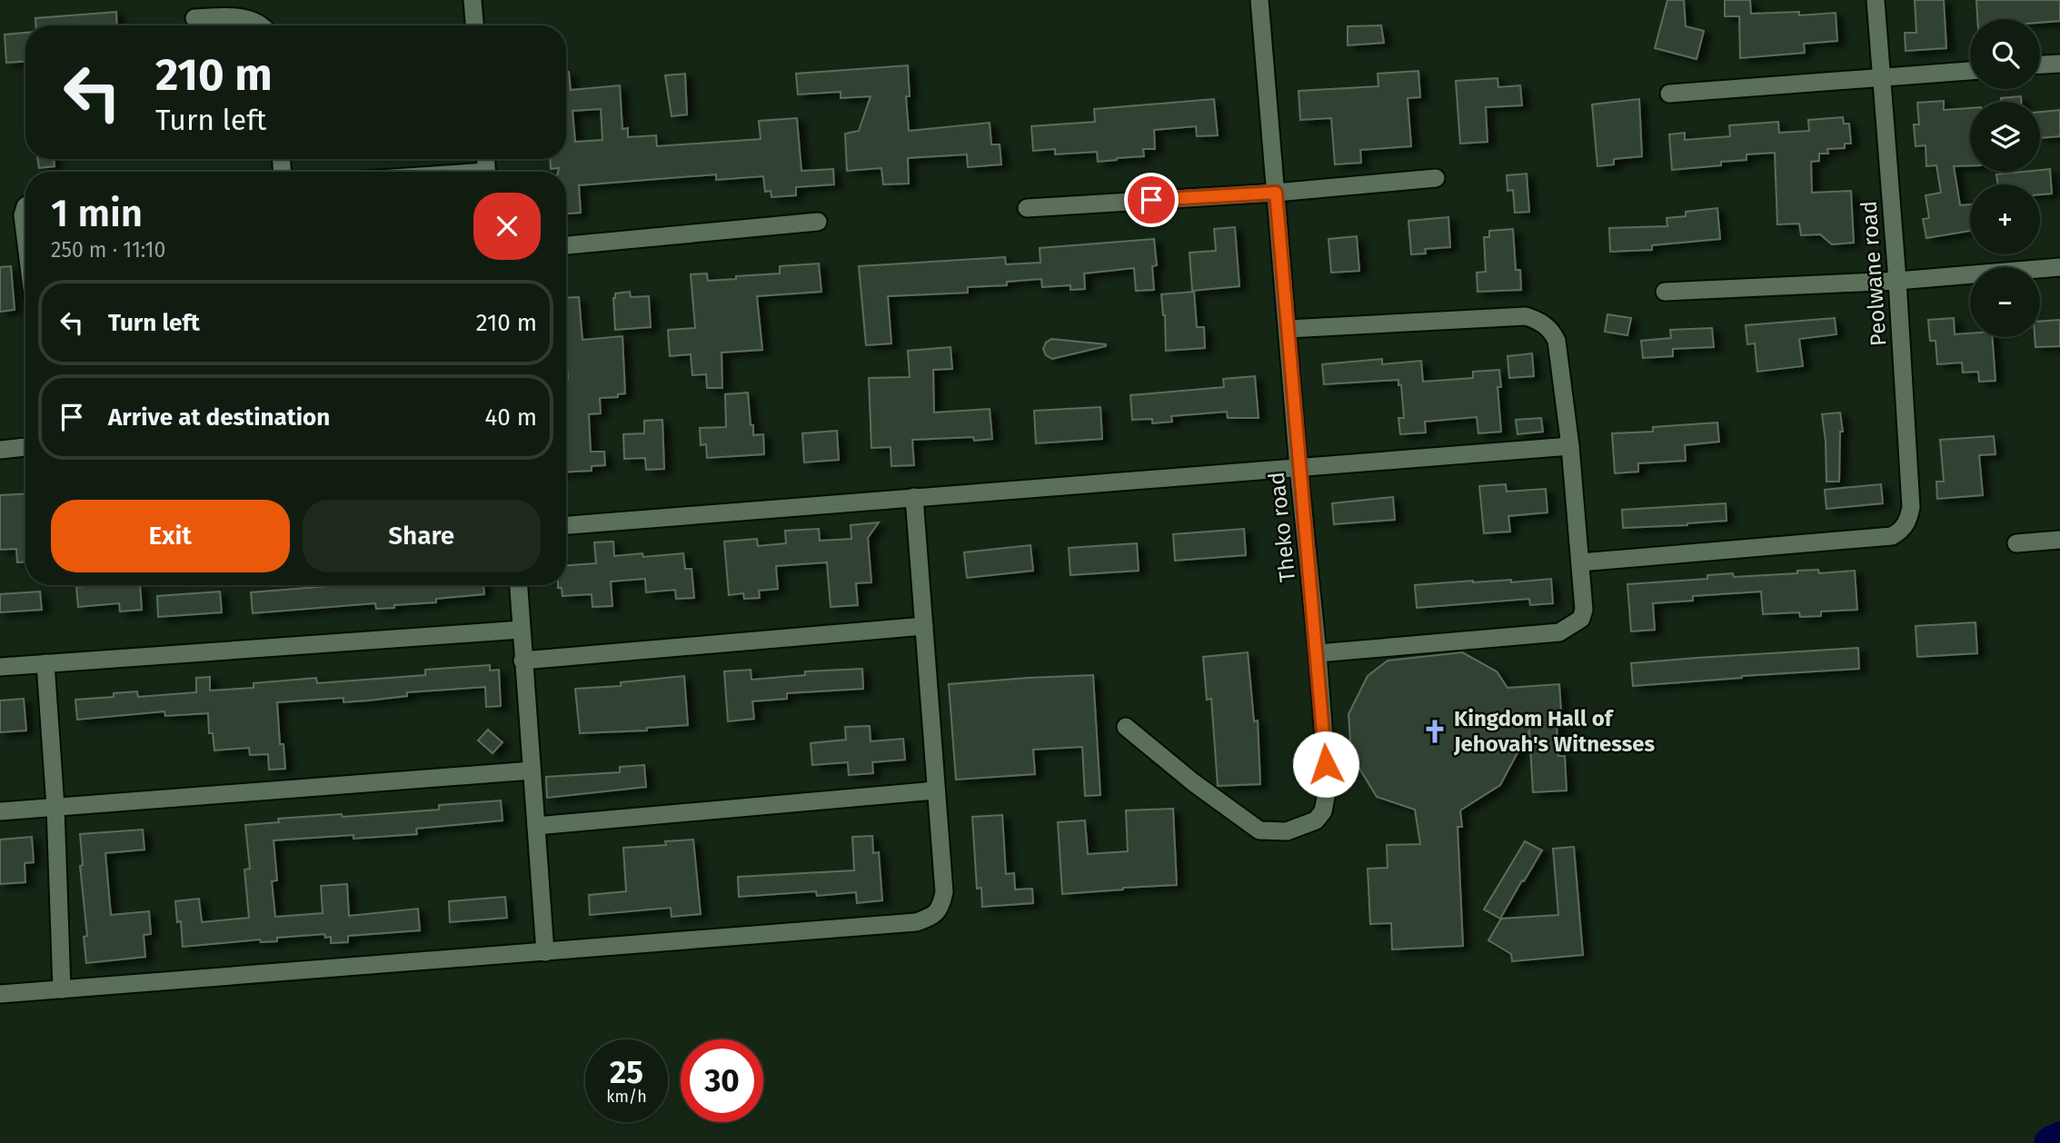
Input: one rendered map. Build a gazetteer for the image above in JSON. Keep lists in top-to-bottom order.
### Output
{
  "streets": {
    "street": ["Peolwane road", "Theko road"]
  },
  "places": {
    "church": ["Kingdom Hall of Jehovah's Witnesses"]
  },
  "page": {
    "map_buttons": ["+", "−"],
    "turn": ["210 m", "Turn left"],
    "heading": ["1 min", "250 m · 11:10"],
    "list": [
      {
        "name": "Turn left",
        "value": "210 m"
      },
      {
        "name": "Arrive at destination",
        "value": "40 m"
      }
    ],
    "buttons": ["Exit", "Share"],
    "speed": "25 km/h",
    "limit": "30"
  }
}
